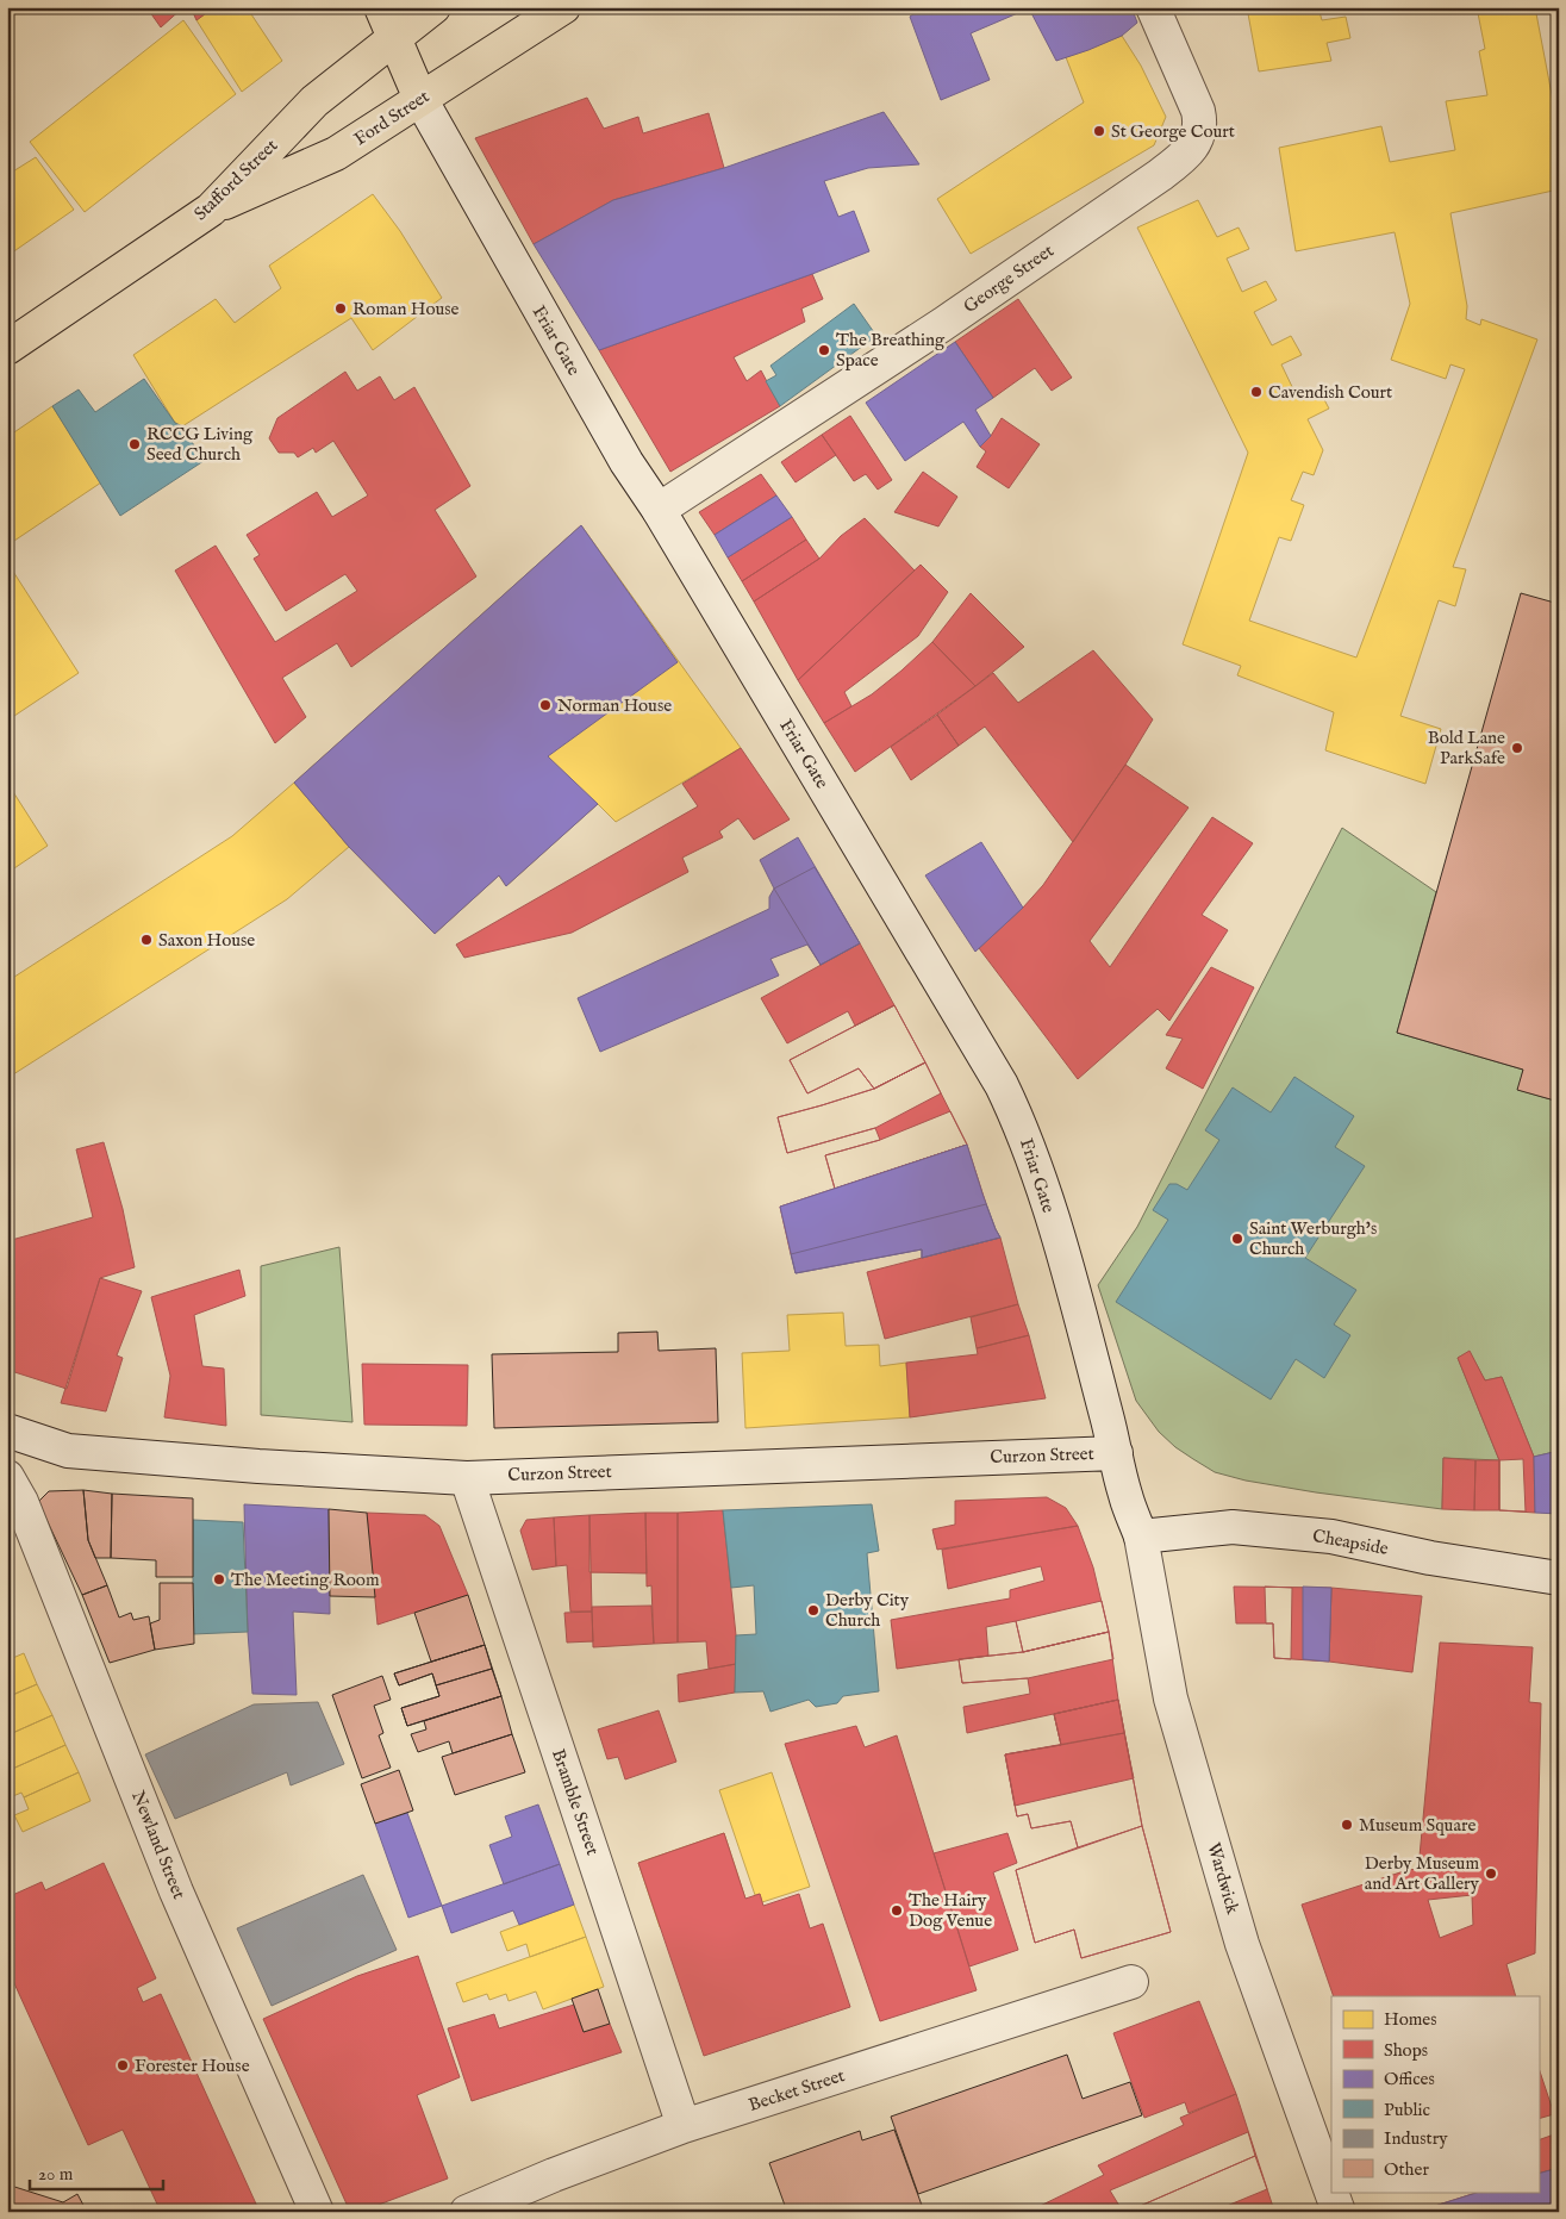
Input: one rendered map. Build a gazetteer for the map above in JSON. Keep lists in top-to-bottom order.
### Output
{
  "streets": {
    "main road": ["Ford Street", "Stafford Street", "Friar Gate"],
    "street": [
      "George Street",
      "Curzon Street",
      "Cheapside",
      "Bramble Street",
      "Newland Street",
      "Wardwick",
      "Becket Street"
    ]
  },
  "crossings": [
    ["Ford Street", "Stafford Street"],
    ["Ford Street", "Friar Gate"],
    ["Stafford Street", "Friar Gate"],
    ["George Street", "Friar Gate"],
    ["Friar Gate", "Curzon Street"],
    ["Friar Gate", "Cheapside"],
    ["Friar Gate", "Wardwick"],
    ["Curzon Street", "Bramble Street"],
    ["Cheapside", "Wardwick"],
    ["Bramble Street", "Becket Street"]
  ],
  "places": [
    "St George Court",
    "Roman House",
    "The Breathing Space",
    "Cavendish Court",
    "RCCG Living Seed Church",
    "Norman House",
    "Bold Lane ParkSafe",
    "Saxon House",
    "Saint Werburgh's Church",
    "The Meeting Room",
    "Derby City Church",
    "Museum Square",
    "Derby Museum and Art Gallery",
    "The Hairy Dog Venue",
    "Forester House"
  ],
  "legend": [
    "Homes",
    "Shops",
    "Offices",
    "Public",
    "Industry",
    "Other"
  ],
  "scale_bar": "20 m"
}
